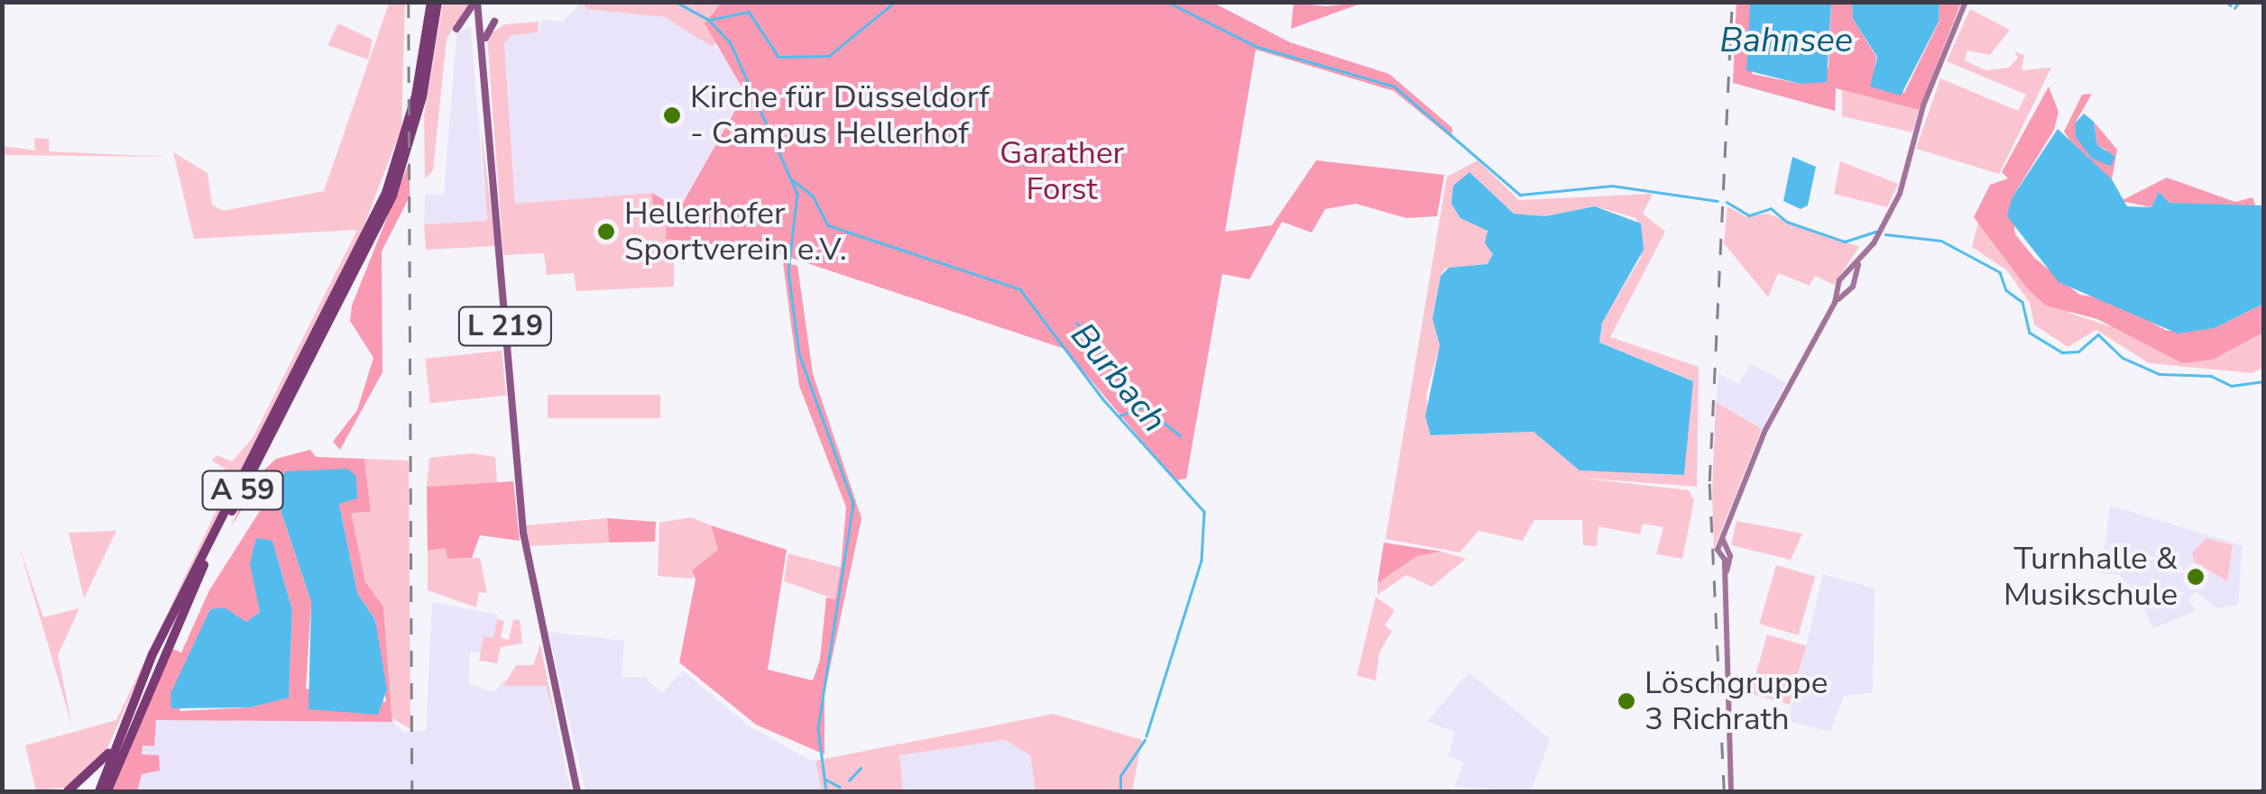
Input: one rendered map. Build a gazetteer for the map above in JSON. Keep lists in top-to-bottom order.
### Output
{
  "streets": {
    "highway": ["A 59"],
    "main road": ["L 219"]
  },
  "water": ["Bahnsee", "Burbach"],
  "parks": ["Garather Forst"],
  "places": [
    "Kirche für Düsseldorf - Campus Hellerhof",
    "Hellerhofer Sportverein e.V.",
    "Turnhalle & Musikschule",
    "Löschgruppe 3 Richrath"
  ]
}
